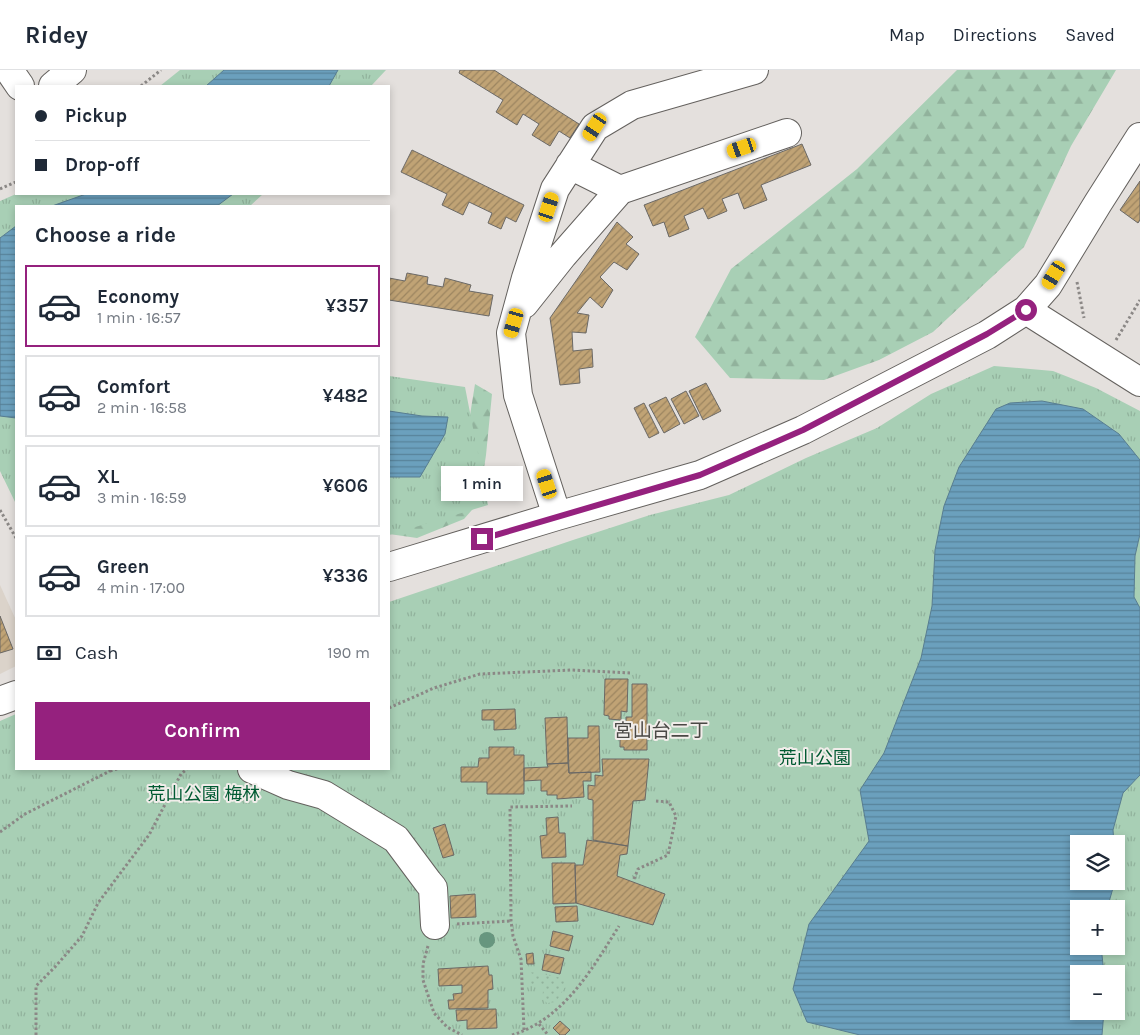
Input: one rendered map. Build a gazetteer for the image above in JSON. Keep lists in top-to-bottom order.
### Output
{
  "districts": ["宮山台二丁"],
  "parks": ["荒山公園", "荒山公園 梅林"],
  "page": {
    "header": "Ridey",
    "nav": ["Map", "Directions", "Saved"],
    "banner": ["Pickup", "Drop-off"],
    "heading": "Choose a ride",
    "list": [
      {
        "name": "Economy",
        "note": "1 min · 16:57",
        "value": "¥357"
      },
      {
        "name": "Comfort",
        "note": "2 min · 16:58",
        "value": "¥482"
      },
      {
        "name": "XL",
        "note": "3 min · 16:59",
        "value": "¥606"
      },
      {
        "name": "Green",
        "note": "4 min · 17:00",
        "value": "¥336"
      }
    ],
    "bubble": "1 min",
    "pay": ["Cash", "190 m"],
    "buttons": "Confirm",
    "map_buttons": ["+", "−"]
  }
}
